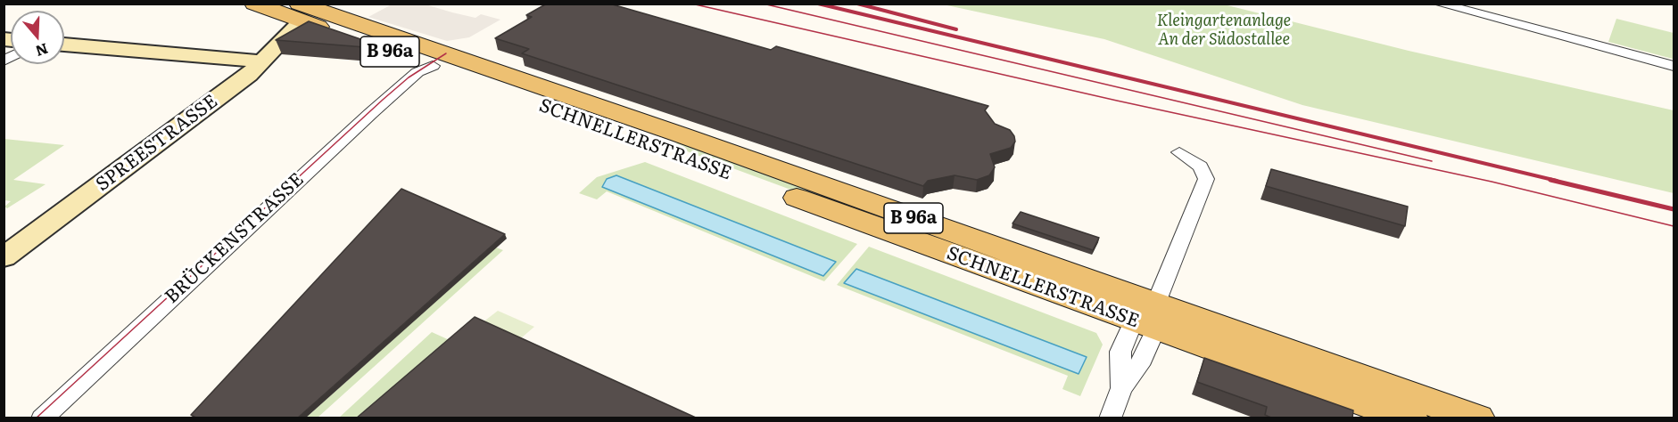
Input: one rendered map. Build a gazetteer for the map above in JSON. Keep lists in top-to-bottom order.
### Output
{
  "streets": {
    "main road": ["B 96a", "SCHNELLERSTRASSE", "SPREESTRASSE"],
    "street": ["BRÜCKENSTRASSE"]
  },
  "crossings": [
    ["B 96a", "SCHNELLERSTRASSE"],
    ["B 96a", "SPREESTRASSE"],
    ["B 96a", "BRÜCKENSTRASSE"],
    ["SCHNELLERSTRASSE", "BRÜCKENSTRASSE"]
  ],
  "parks": ["Kleingartenanlage An der Südostallee"],
  "north": "bottom"
}
